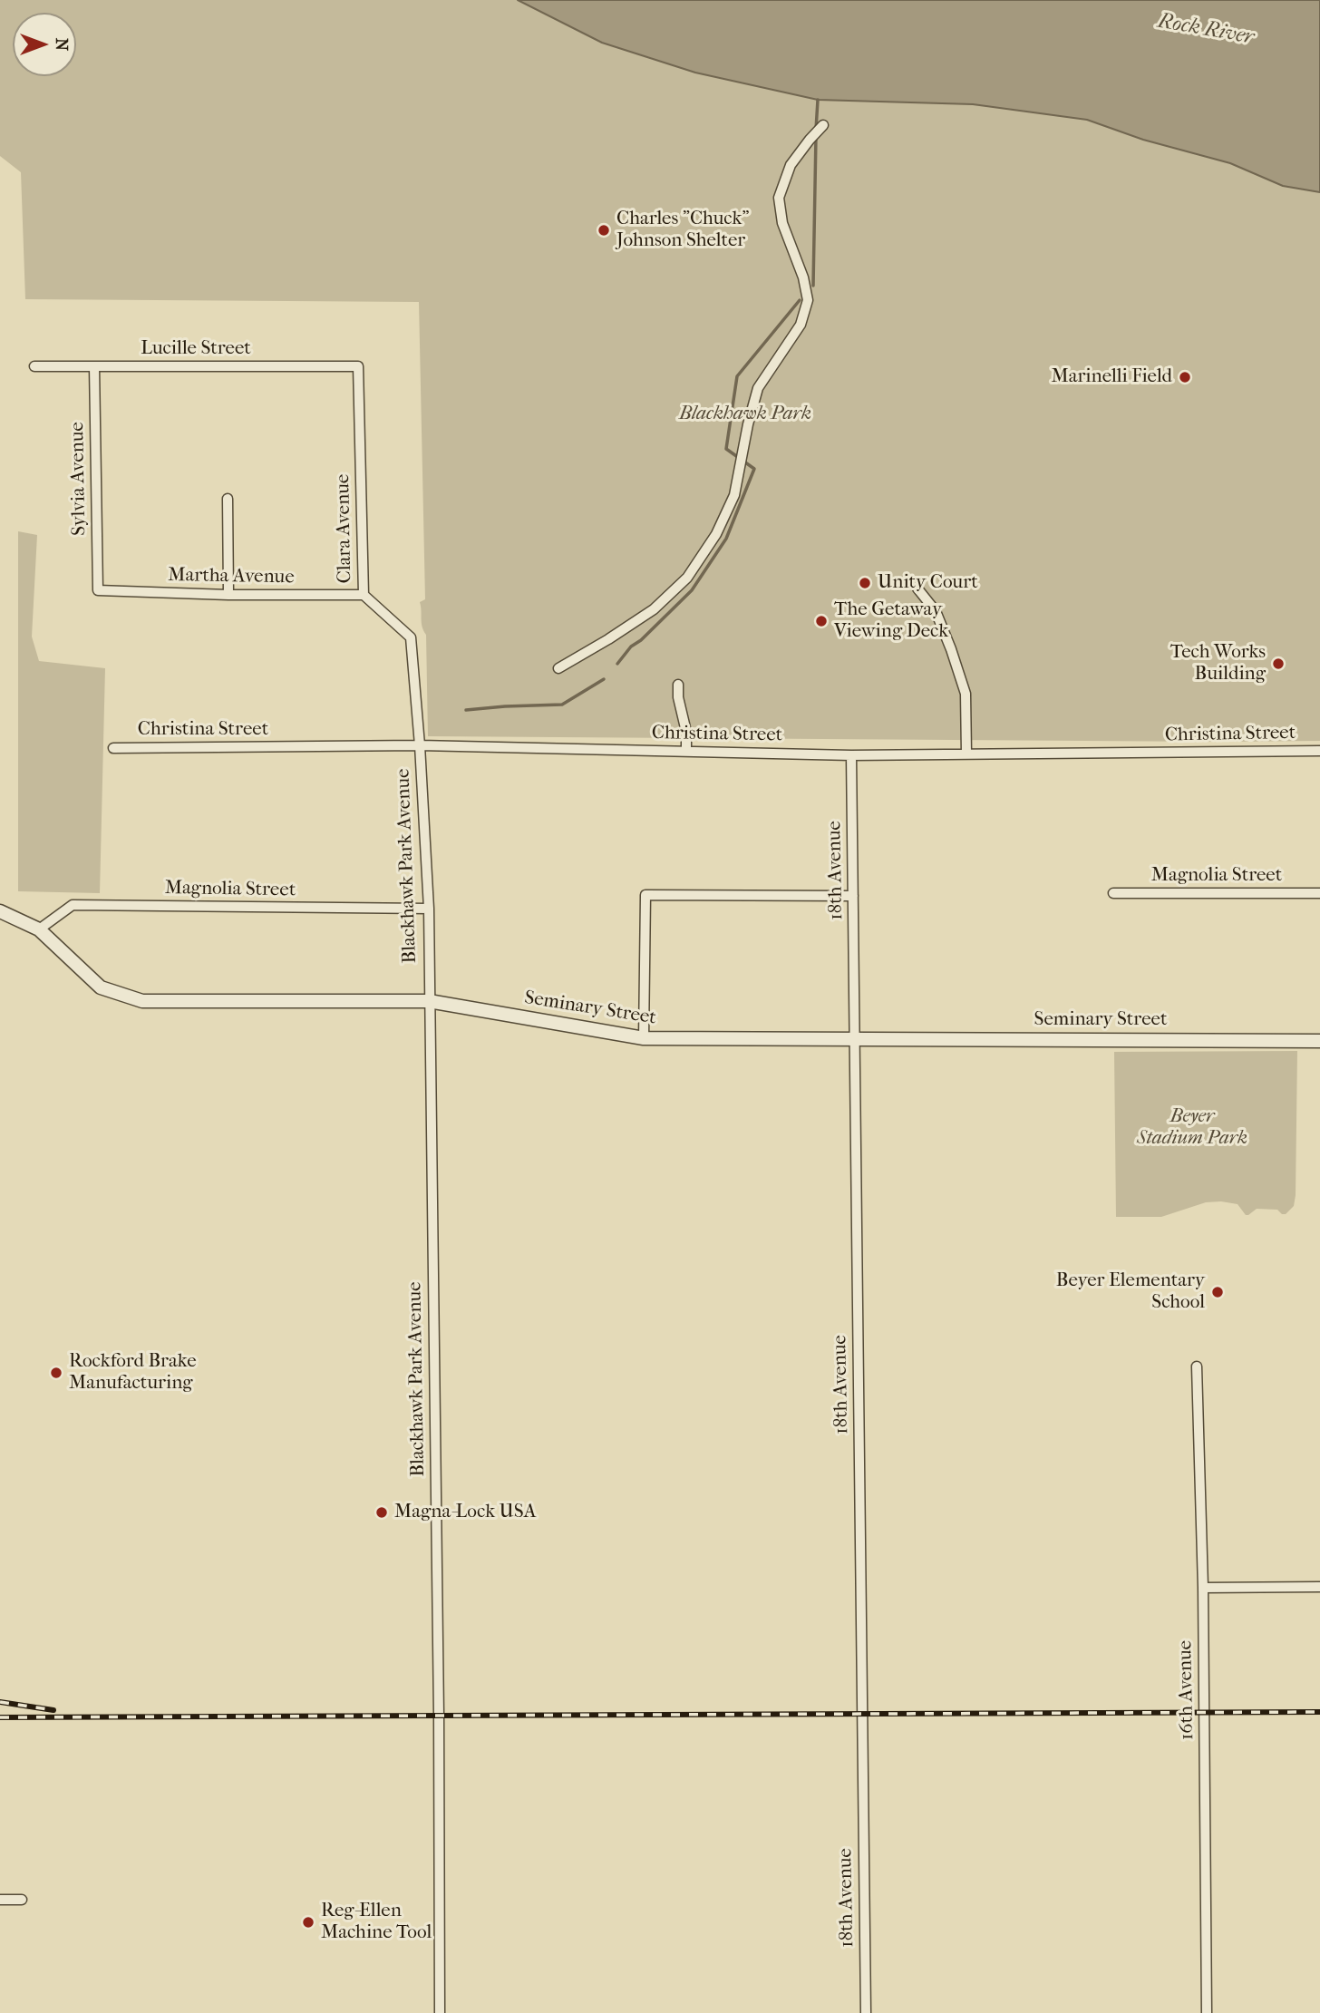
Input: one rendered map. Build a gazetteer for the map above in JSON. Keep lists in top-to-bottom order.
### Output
{
  "streets": {
    "street": [
      "Lucille Street",
      "Sylvia Avenue",
      "Clara Avenue",
      "Martha Avenue",
      "Christina Street",
      "Blackhawk Park Avenue",
      "18th Avenue",
      "Magnolia Street",
      "Seminary Street",
      "16th Avenue"
    ]
  },
  "crossings": [
    ["Lucille Street", "Sylvia Avenue"],
    ["Lucille Street", "Clara Avenue"],
    ["Sylvia Avenue", "Martha Avenue"],
    ["Clara Avenue", "Martha Avenue"],
    ["Clara Avenue", "Christina Street"],
    ["Clara Avenue", "Blackhawk Park Avenue"],
    ["Christina Street", "Blackhawk Park Avenue"],
    ["Christina Street", "18th Avenue"],
    ["Blackhawk Park Avenue", "Magnolia Street"],
    ["Blackhawk Park Avenue", "Seminary Street"],
    ["18th Avenue", "Seminary Street"],
    ["Magnolia Street", "Seminary Street"]
  ],
  "water": ["Rock River"],
  "parks": ["Blackhawk Park", "Beyer Stadium Park"],
  "places": [
    "Charles \"Chuck\" Johnson Shelter",
    "Marinelli Field",
    "Unity Court",
    "The Getaway Viewing Deck",
    "Tech Works Building",
    "Beyer Elementary School",
    "Rockford Brake Manufacturing",
    "Magna-Lock USA",
    "Reg-Ellen Machine Tool"
  ],
  "north": "right"
}
